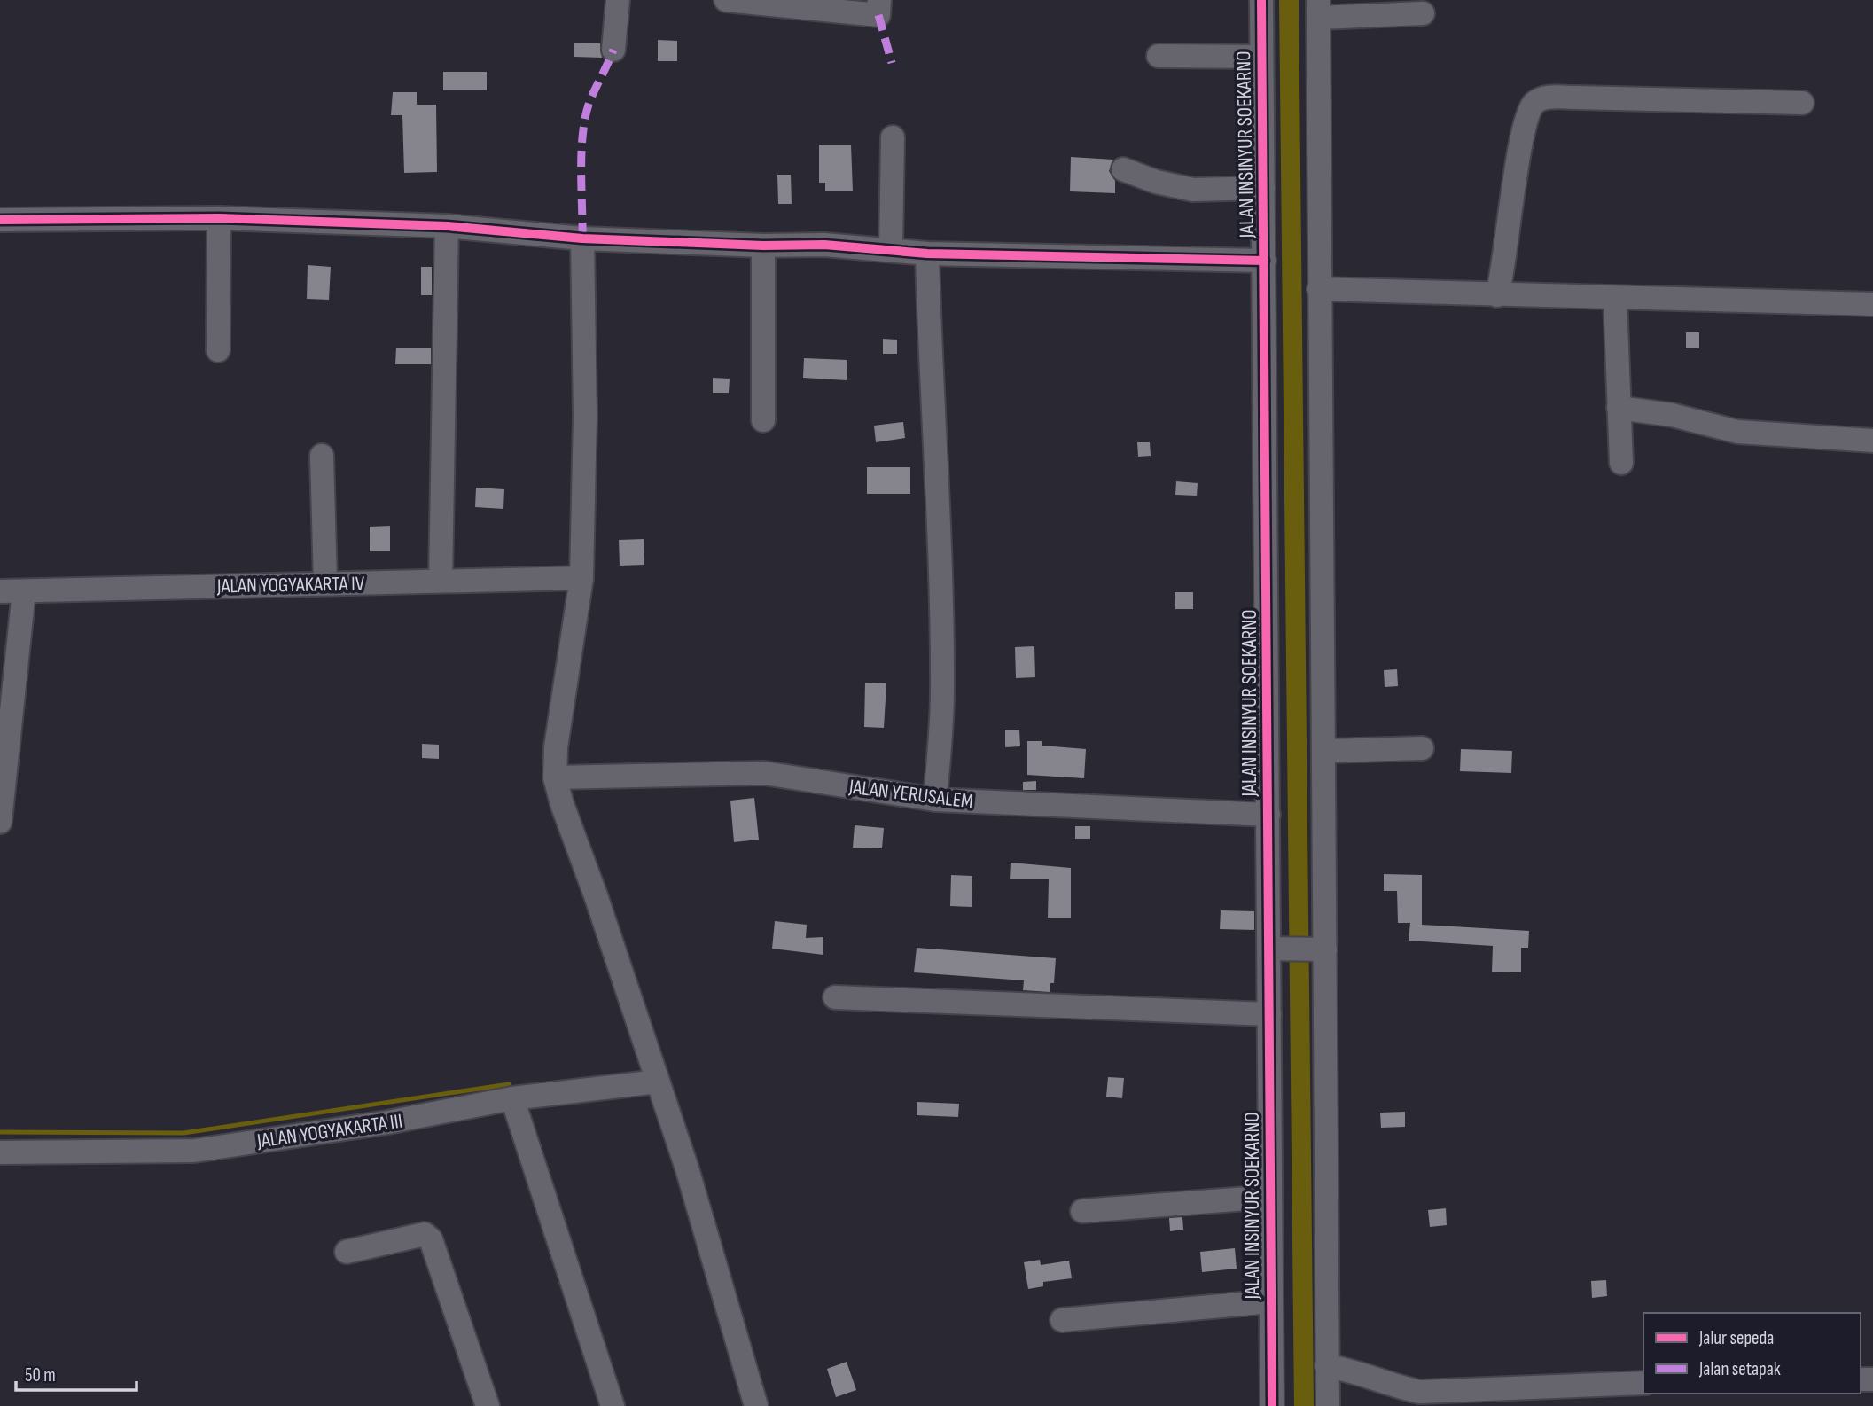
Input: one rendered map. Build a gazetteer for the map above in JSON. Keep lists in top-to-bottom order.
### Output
{
  "streets": {
    "street": [
      "JALAN INSINYUR SOEKARNO",
      "JALAN YOGYAKARTA IV",
      "JALAN YERUSALEM",
      "JALAN YOGYAKARTA III"
    ]
  },
  "crossings": [
    ["JALAN INSINYUR SOEKARNO", "JALAN YERUSALEM"]
  ],
  "legend": ["Jalur sepeda", "Jalan setapak"],
  "scale_bar": "50 m"
}
